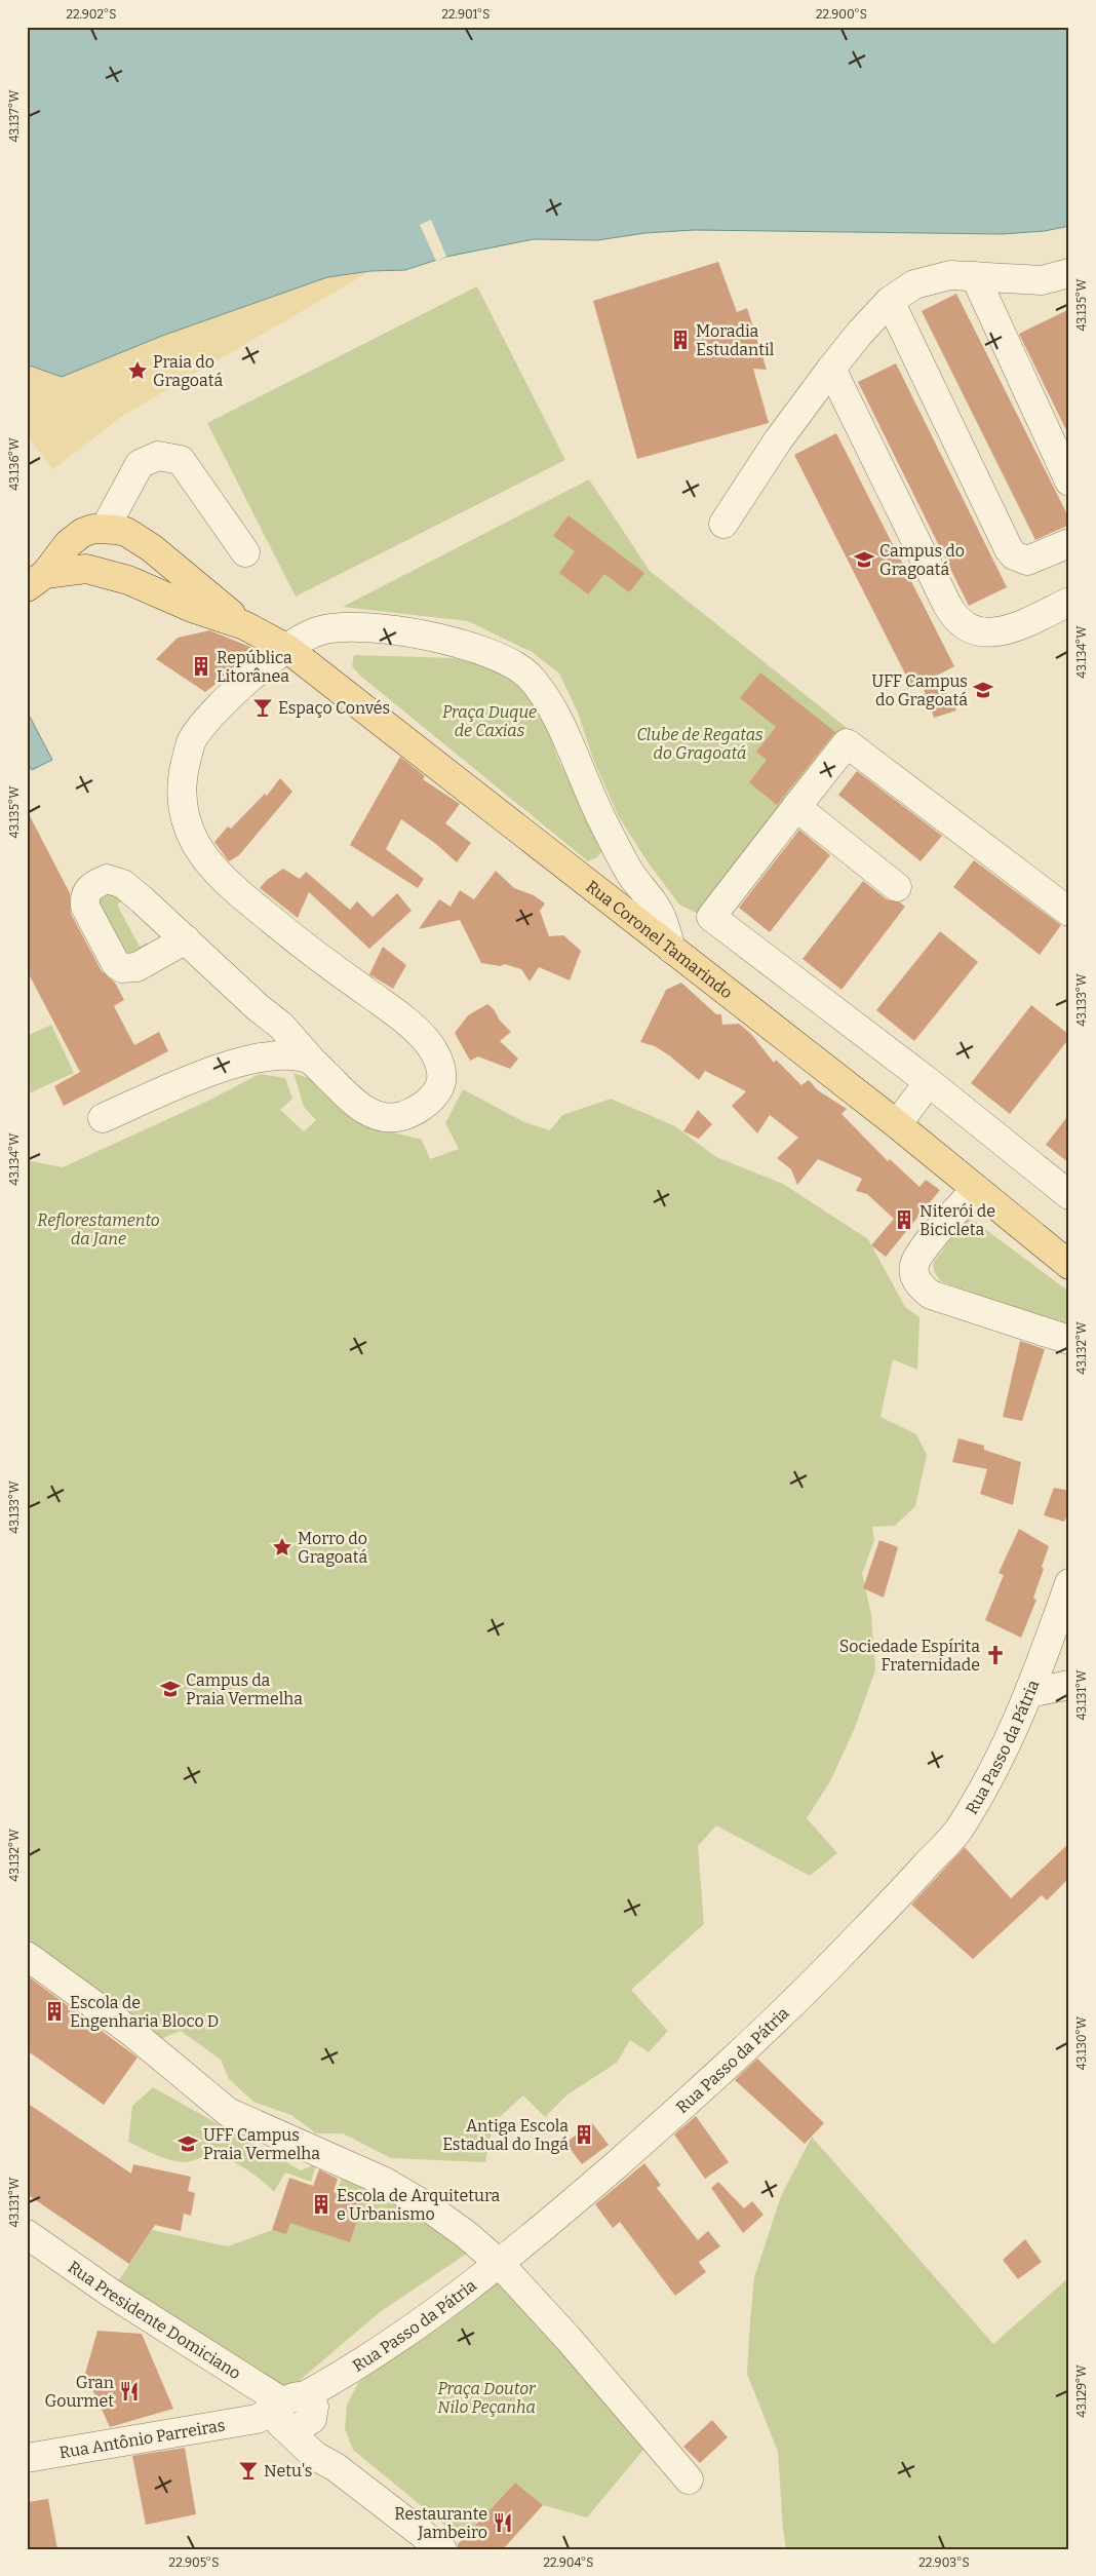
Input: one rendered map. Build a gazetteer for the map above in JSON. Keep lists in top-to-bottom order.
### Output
{
  "streets": {
    "main road": ["Rua Coronel Tamarindo"],
    "street": ["Rua Passo da Pátria", "Rua Presidente Domiciano", "Rua Antônio Parreiras"]
  },
  "crossings": [
    ["Rua Passo da Pátria", "Rua Presidente Domiciano"],
    ["Rua Passo da Pátria", "Rua Antônio Parreiras"],
    ["Rua Presidente Domiciano", "Rua Antônio Parreiras"]
  ],
  "parks": [
    "Praça Duque de Caxias",
    "Clube de Regatas do Gragoatá",
    "Reflorestamento da Jane",
    "Praça Doutor Nilo Peçanha"
  ],
  "places": {
    "building": [
      "Moradia Estudantil",
      "República Litorânea",
      "Niterói de Bicicleta",
      "Escola de Engenharia Bloco D",
      "Antiga Escola Estadual do Ingá",
      "Escola de Arquitetura e Urbanismo"
    ],
    "place": ["Praia do Gragoatá", "Morro do Gragoatá"],
    "school or university": [
      "Campus do Gragoatá",
      "UFF Campus do Gragoatá",
      "Campus da Praia Vermelha",
      "UFF Campus Praia Vermelha"
    ],
    "bar": ["Espaço Convés", "Netu's"],
    "church": ["Sociedade Espírita Fraternidade"],
    "restaurant": ["Gran Gourmet", "Restaurante Jambeiro"]
  },
  "coordinates": [
    "22.902°S",
    "22.901°S",
    "22.900°S",
    "43.137°W",
    "43.135°W",
    "43.136°W",
    "43.134°W",
    "43.133°W",
    "43.132°W",
    "43.131°W",
    "43.130°W",
    "43.129°W",
    "22.905°S",
    "22.904°S",
    "22.903°S"
  ]
}
